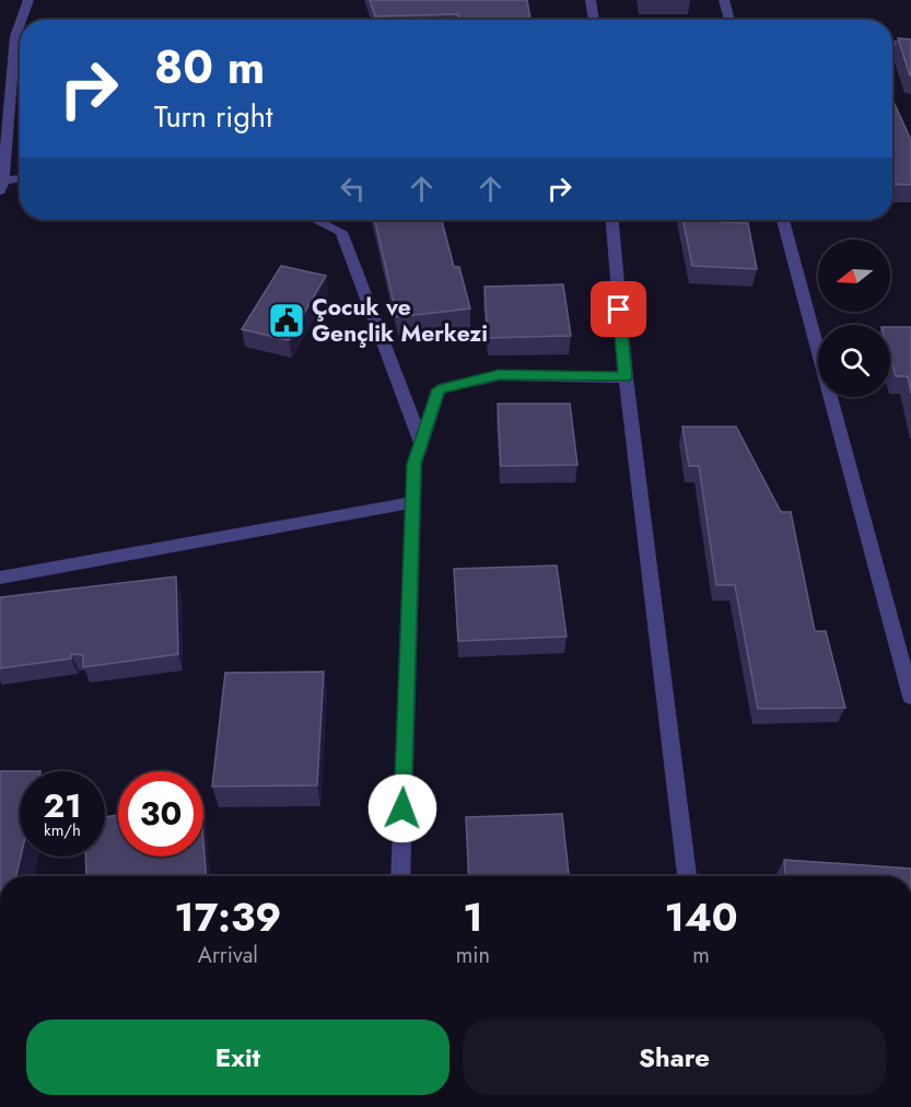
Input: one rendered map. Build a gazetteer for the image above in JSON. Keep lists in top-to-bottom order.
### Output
{
  "places": {
    "public building": ["Çocuk ve Gençlik Merkezi"]
  },
  "north": "left",
  "page": {
    "turn": ["80 m", "Turn right"],
    "speed": "21 km/h",
    "limit": "30",
    "eta": [
      "17:39",
      "Arrival",
      "1",
      "min",
      "140",
      "m"
    ],
    "buttons": ["Exit", "Share"]
  }
}
